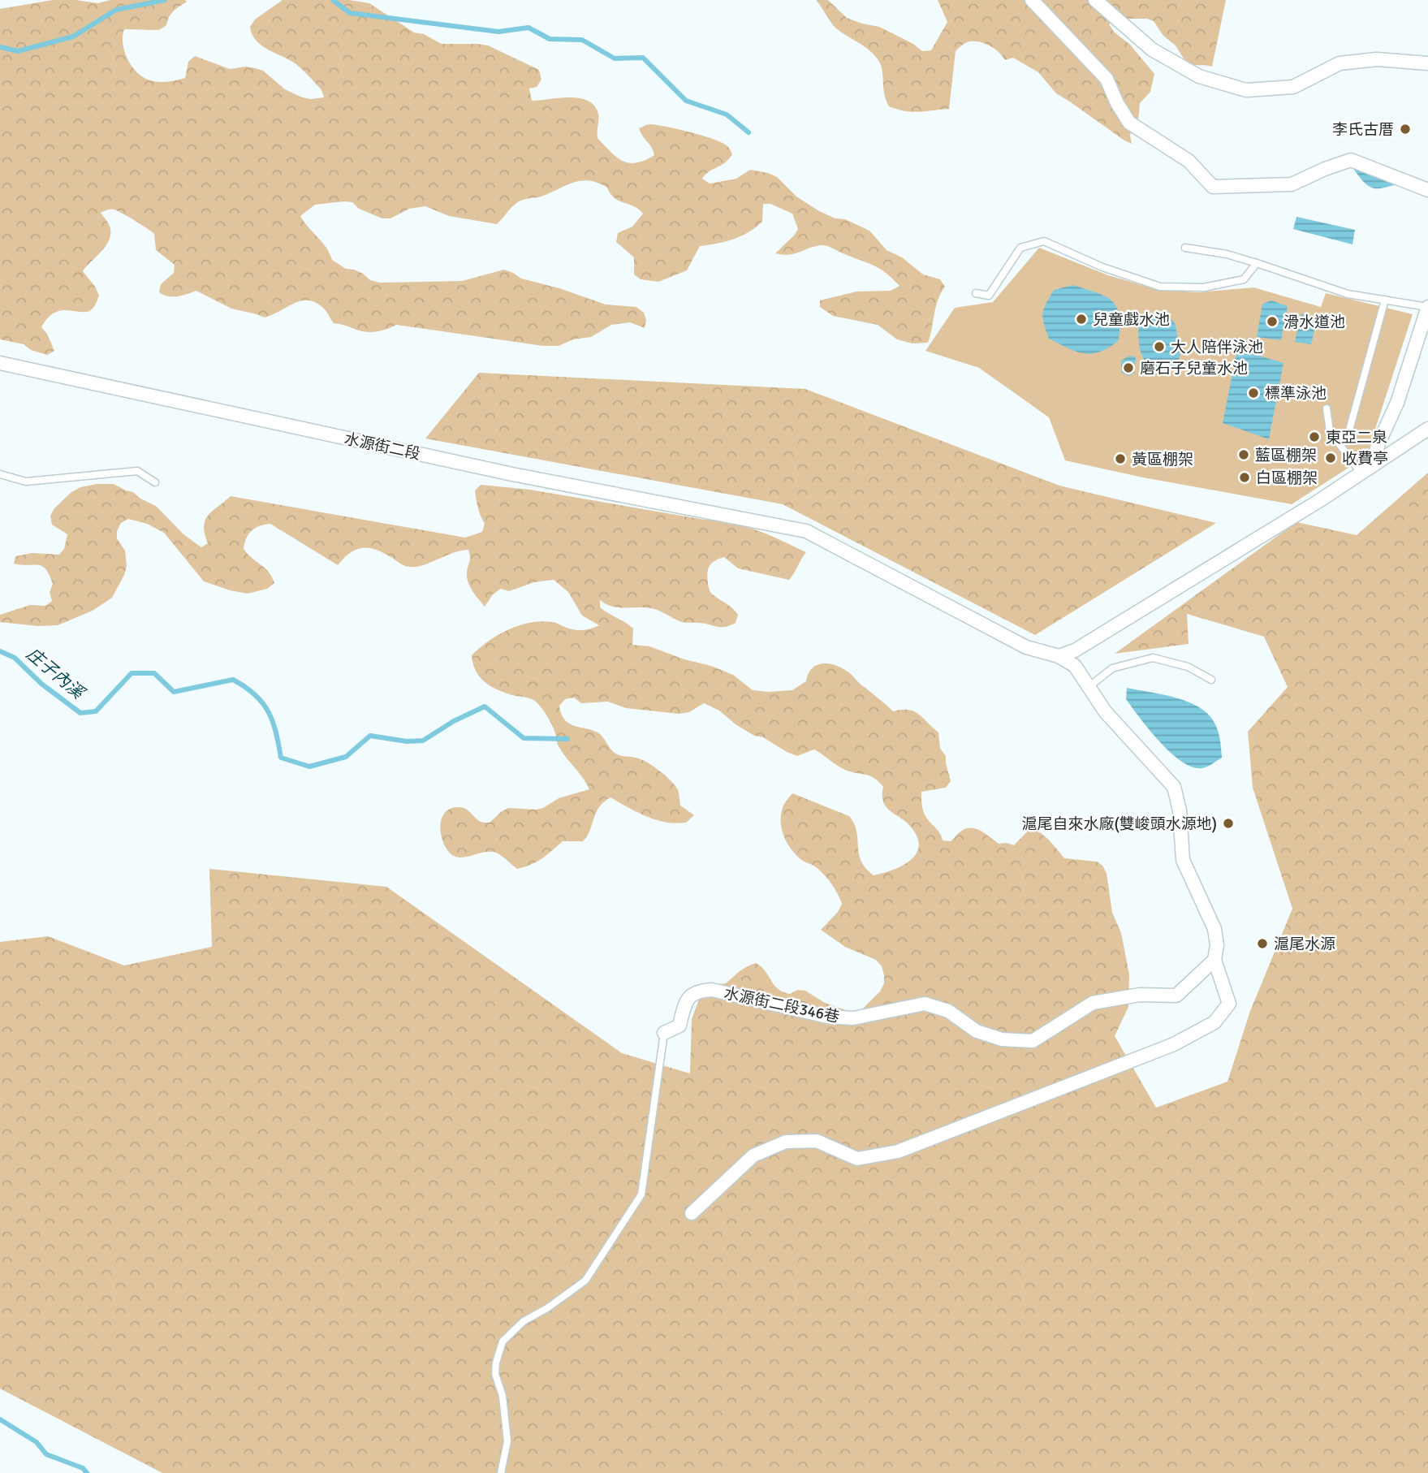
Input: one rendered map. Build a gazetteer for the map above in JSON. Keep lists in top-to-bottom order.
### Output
{
  "streets": {
    "street": ["水源街二段", "水源街二段346巷"]
  },
  "water": ["庄子內溪"],
  "places": [
    "李氏古厝",
    "兒童戲水池",
    "滑水道池",
    "大人陪伴泳池",
    "磨石子兒童水池",
    "標準泳池",
    "東亞二泉",
    "藍區棚架",
    "收費亭",
    "黃區棚架",
    "白區棚架",
    "滬尾自來水廠(雙峻頭水源地)",
    "滬尾水源"
  ]
}
